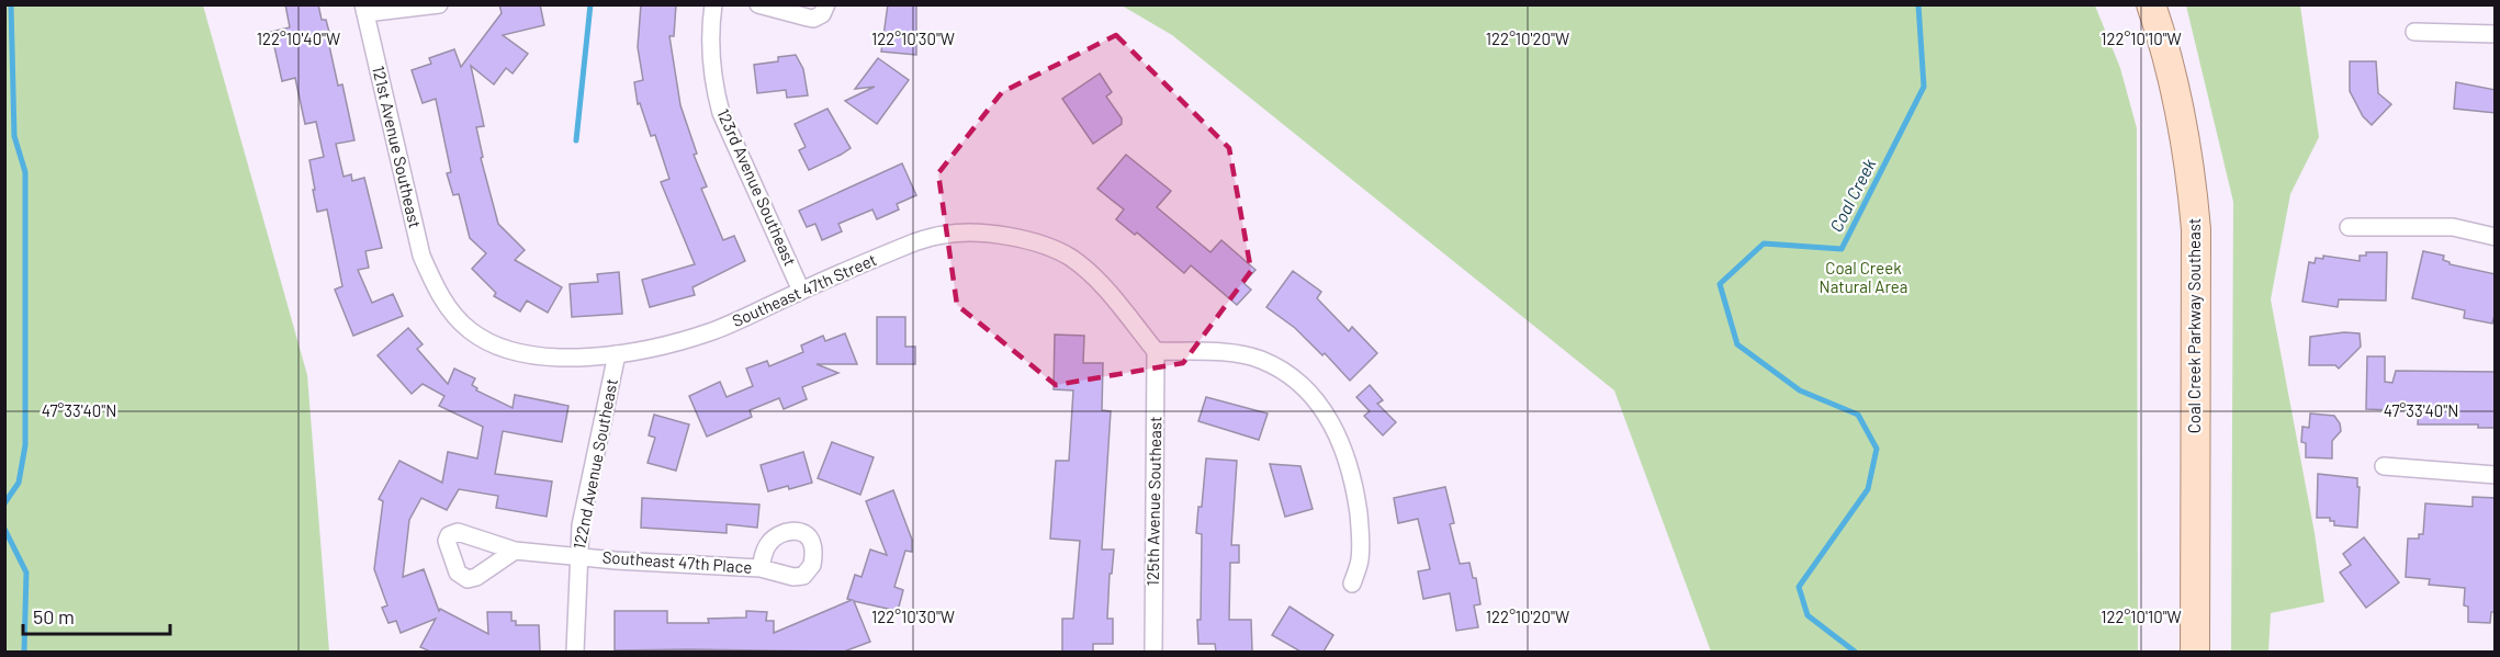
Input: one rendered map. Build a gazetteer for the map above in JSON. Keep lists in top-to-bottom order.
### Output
{
  "streets": {
    "main road": ["Coal Creek Parkway Southeast"],
    "street": [
      "121st Avenue Southeast",
      "123rd Avenue Southeast",
      "Southeast 47th Street",
      "122nd Avenue Southeast",
      "125th Avenue Southeast",
      "Southeast 47th Place"
    ]
  },
  "crossings": [
    ["121st Avenue Southeast", "Southeast 47th Street"],
    ["123rd Avenue Southeast", "Southeast 47th Street"],
    ["Southeast 47th Street", "122nd Avenue Southeast"],
    ["Southeast 47th Street", "125th Avenue Southeast"],
    ["122nd Avenue Southeast", "Southeast 47th Place"]
  ],
  "water": ["Coal Creek"],
  "parks": ["Coal Creek Natural Area"],
  "scale_bar": "50 m",
  "coordinates": [
    "122°10'40\"W",
    "122°10'30\"W",
    "122°10'20\"W",
    "122°10'10\"W",
    "47°33'40\"N"
  ]
}
